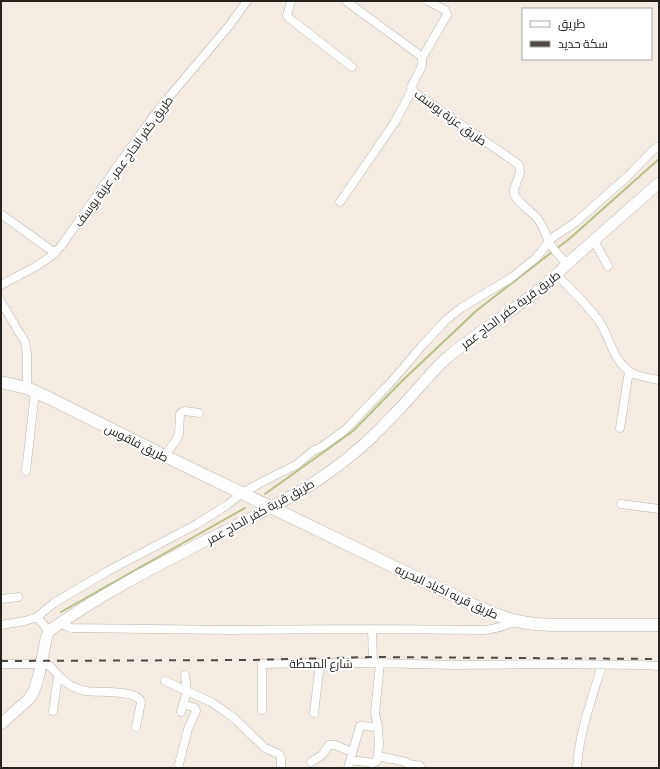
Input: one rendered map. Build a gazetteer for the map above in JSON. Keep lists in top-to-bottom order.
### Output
{
  "streets": {
    "main road": ["طريق فاقوس", "طريق قريه اكياد البحريه"],
    "street": [
      "طريق عزبة يوسف",
      "طريق كفر الحاج عمر, عزبة يوسف",
      "طريق قرية كفر الحاج عمر",
      "شارع المحطة"
    ]
  },
  "crossings": [
    ["طريق عزبة يوسف", "طريق قرية كفر الحاج عمر"],
    ["طريق قرية كفر الحاج عمر", "طريق فاقوس"],
    ["طريق قرية كفر الحاج عمر", "طريق قريه اكياد البحريه"],
    ["طريق فاقوس", "طريق قريه اكياد البحريه"]
  ],
  "legend": ["طريق", "سكة حديد"]
}
